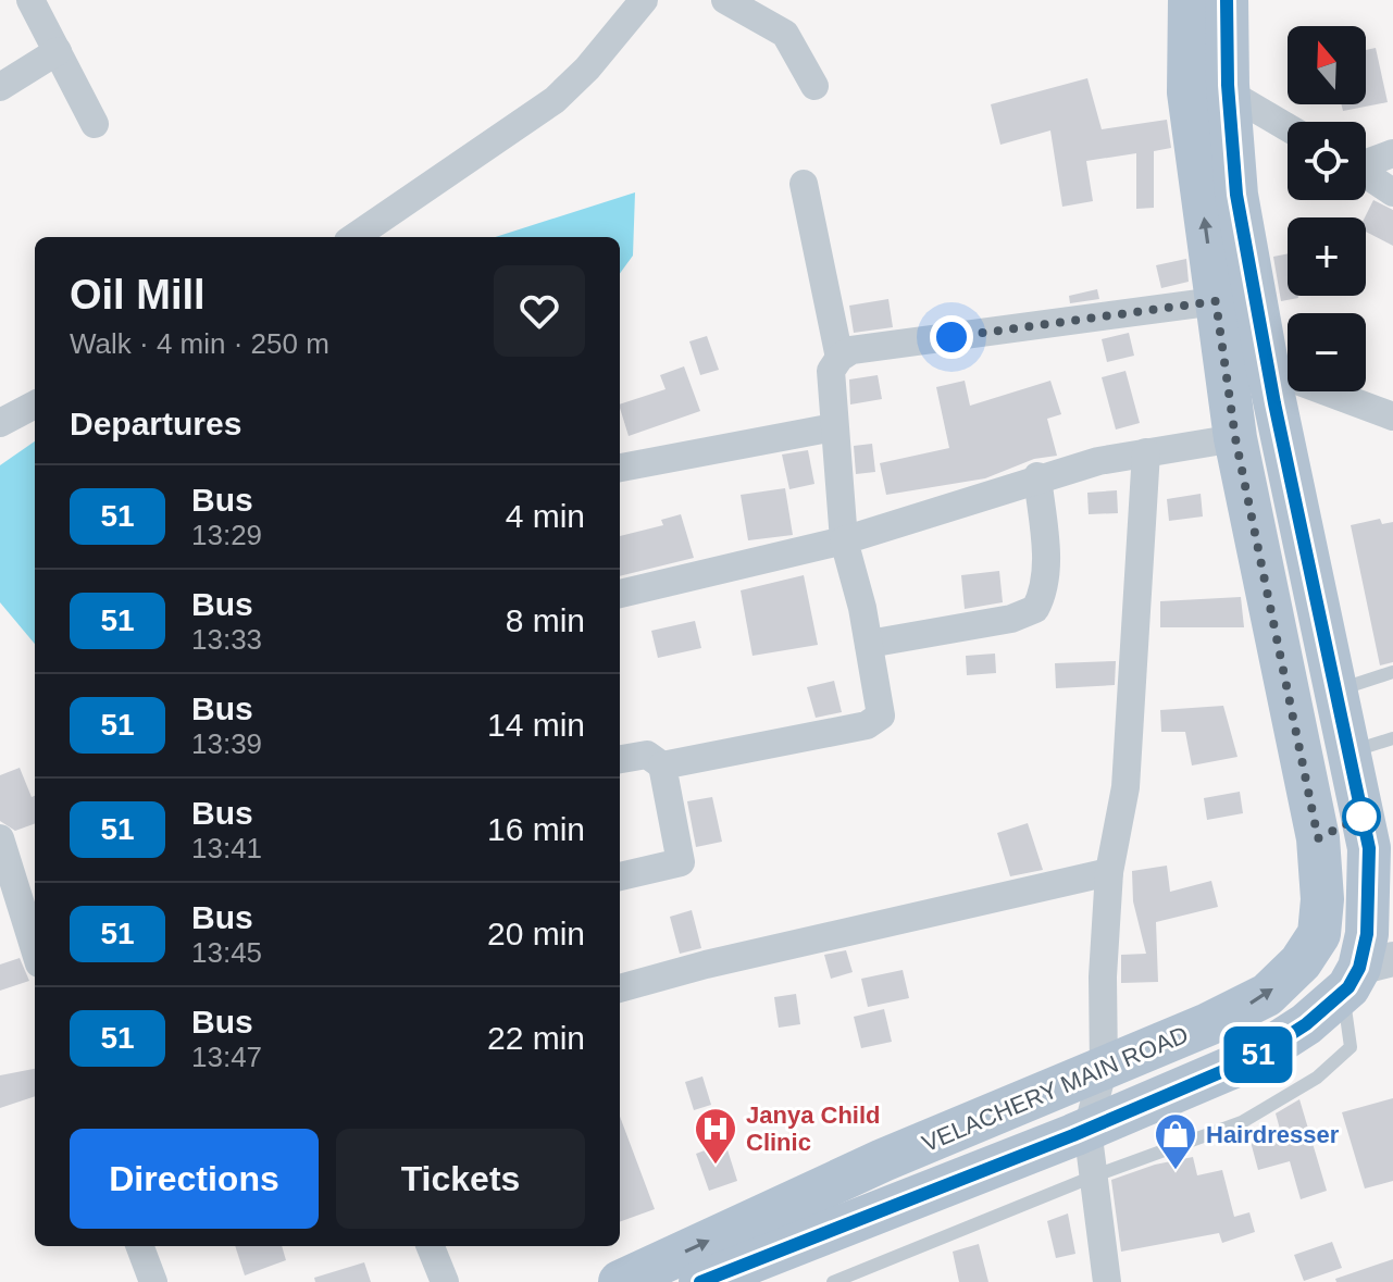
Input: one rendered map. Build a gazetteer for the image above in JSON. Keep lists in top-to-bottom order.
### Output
{
  "streets": {
    "main road": ["VELACHERY MAIN ROAD"]
  },
  "one_way": ["VELACHERY MAIN ROAD"],
  "places": {
    "hospital": ["Janya Child Clinic"],
    "shop": ["Hairdresser"]
  },
  "lines": ["bus line 51"],
  "north": "top",
  "page": {
    "on_map": "51",
    "map_buttons": ["+", "−"],
    "heading": [
      ["Oil Mill", "Walk · 4 min · 250 m"],
      "Departures"
    ],
    "list": [
      {
        "mark": "51",
        "name": "Bus",
        "note": "13:29",
        "value": "4 min"
      },
      {
        "mark": "51",
        "name": "Bus",
        "note": "13:33",
        "value": "8 min"
      },
      {
        "mark": "51",
        "name": "Bus",
        "note": "13:39",
        "value": "14 min"
      },
      {
        "mark": "51",
        "name": "Bus",
        "note": "13:41",
        "value": "16 min"
      },
      {
        "mark": "51",
        "name": "Bus",
        "note": "13:45",
        "value": "20 min"
      },
      {
        "mark": "51",
        "name": "Bus",
        "note": "13:47",
        "value": "22 min"
      }
    ],
    "buttons": ["Directions", "Tickets"]
  }
}
